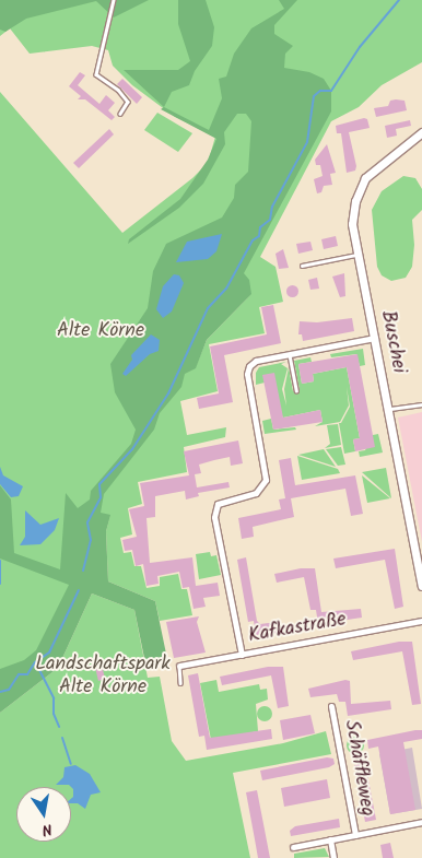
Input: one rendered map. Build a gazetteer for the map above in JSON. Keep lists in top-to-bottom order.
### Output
{
  "streets": {
    "street": ["Buschei", "Kafkastraße", "Schäffleweg"]
  },
  "parks": ["Alte Körne", "Landschaftspark Alte Körne"],
  "north": "bottom"
}
